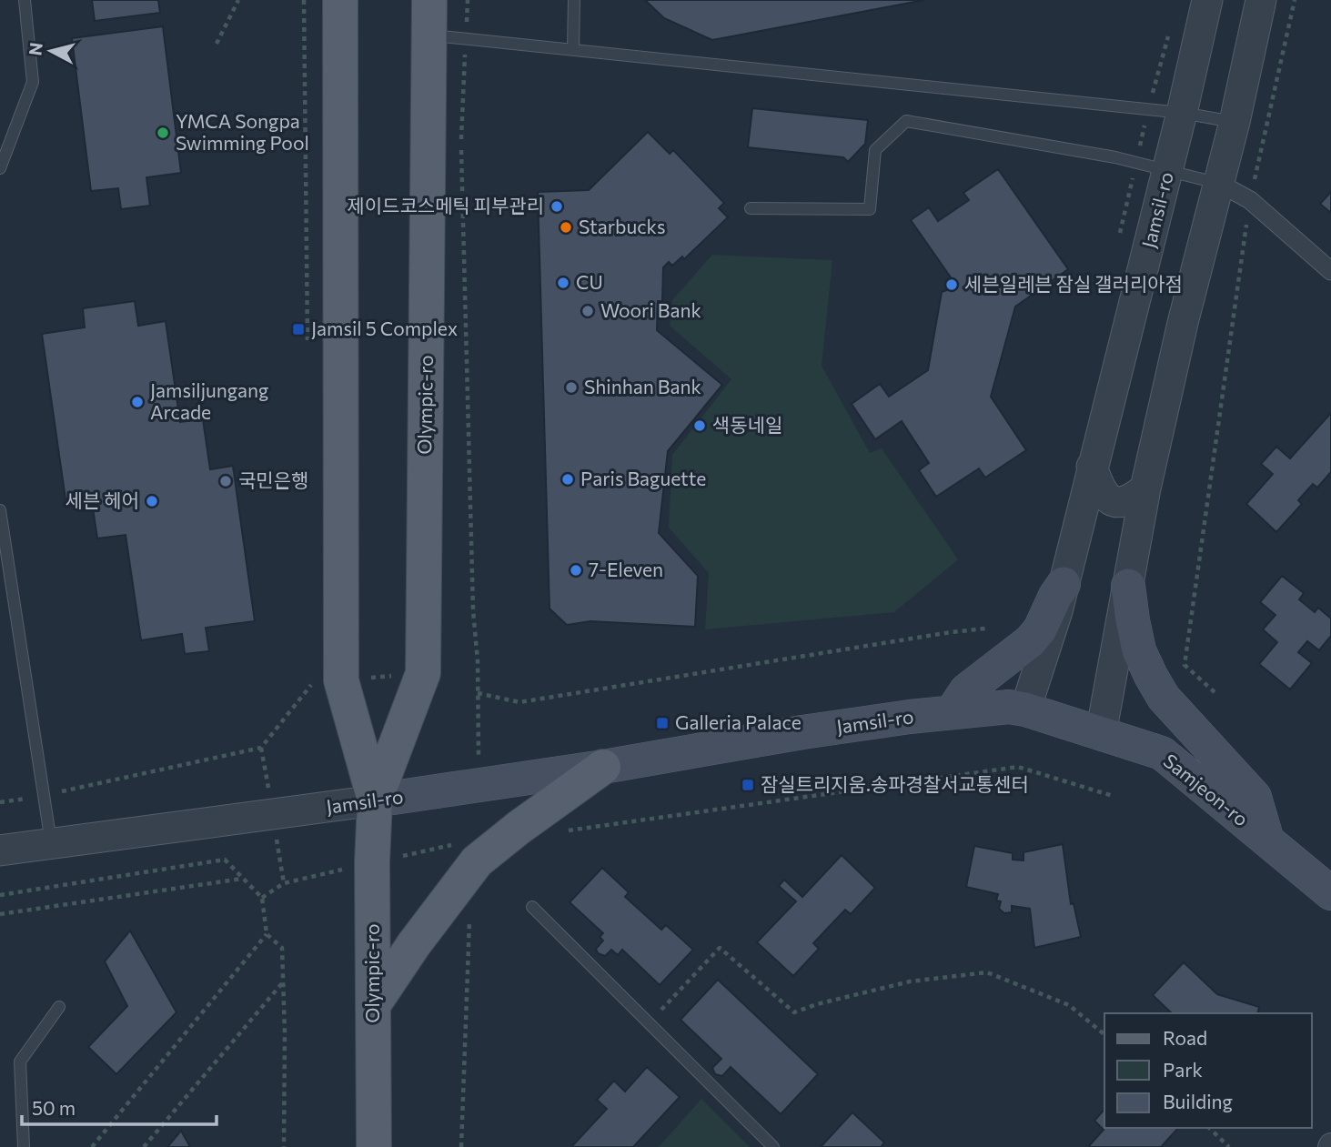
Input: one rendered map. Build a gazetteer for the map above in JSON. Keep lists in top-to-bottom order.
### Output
{
  "streets": {
    "main road": ["Jamsil-ro", "Olympic-ro", "Samjeon-ro"]
  },
  "crossings": [
    ["Jamsil-ro", "Olympic-ro"],
    ["Jamsil-ro", "Samjeon-ro"]
  ],
  "places": {
    "other": [
      "YMCA Songpa Swimming Pool",
      "제이드코스메틱 피부관리",
      "Starbucks",
      "CU",
      "세븐일레븐 잠실 갤러리아점",
      "Woori Bank",
      "Shinhan Bank",
      "Jamsiljungang Arcade",
      "색동네일",
      "Paris Baguette",
      "국민은행",
      "세븐 헤어",
      "7-Eleven"
    ],
    "transit": ["Jamsil 5 Complex", "Galleria Palace", "잠실트리지움.송파경찰서교통센터"]
  },
  "legend": ["Road", "Park", "Building"],
  "scale_bar": "50 m",
  "north": "left"
}
